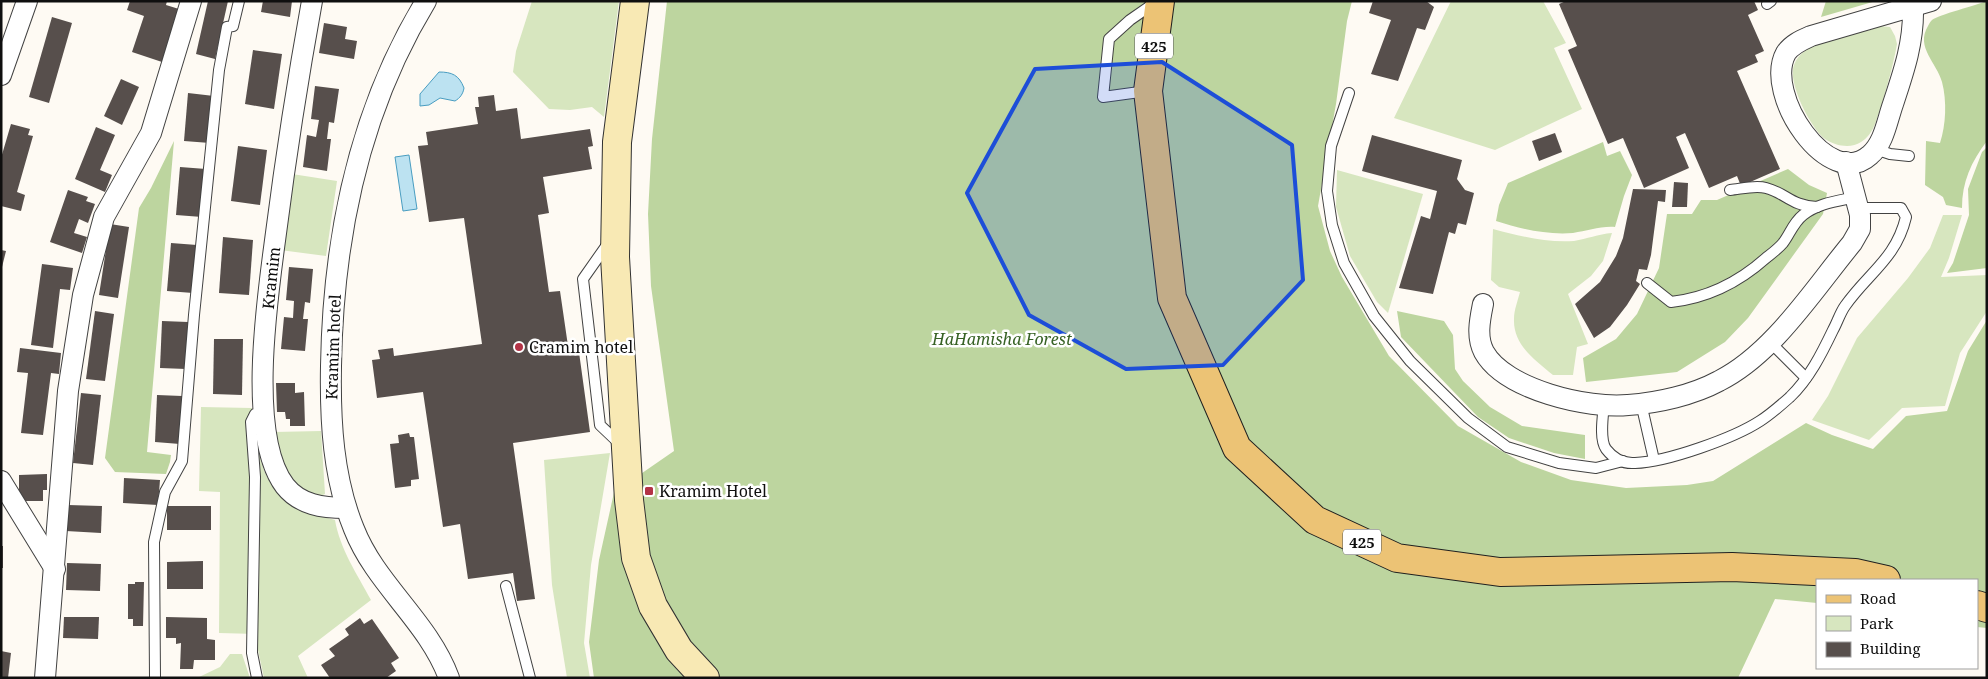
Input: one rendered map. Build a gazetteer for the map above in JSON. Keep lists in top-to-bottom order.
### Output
{
  "streets": {
    "main road": ["425"],
    "street": ["Kramim", "Kramim hotel"]
  },
  "crossings": [
    ["Kramim", "Kramim hotel"]
  ],
  "parks": ["HaHamisha Forest"],
  "places": {
    "other": ["Cramim hotel"],
    "transit": ["Kramim Hotel"]
  },
  "legend": ["Road", "Park", "Building"]
}
